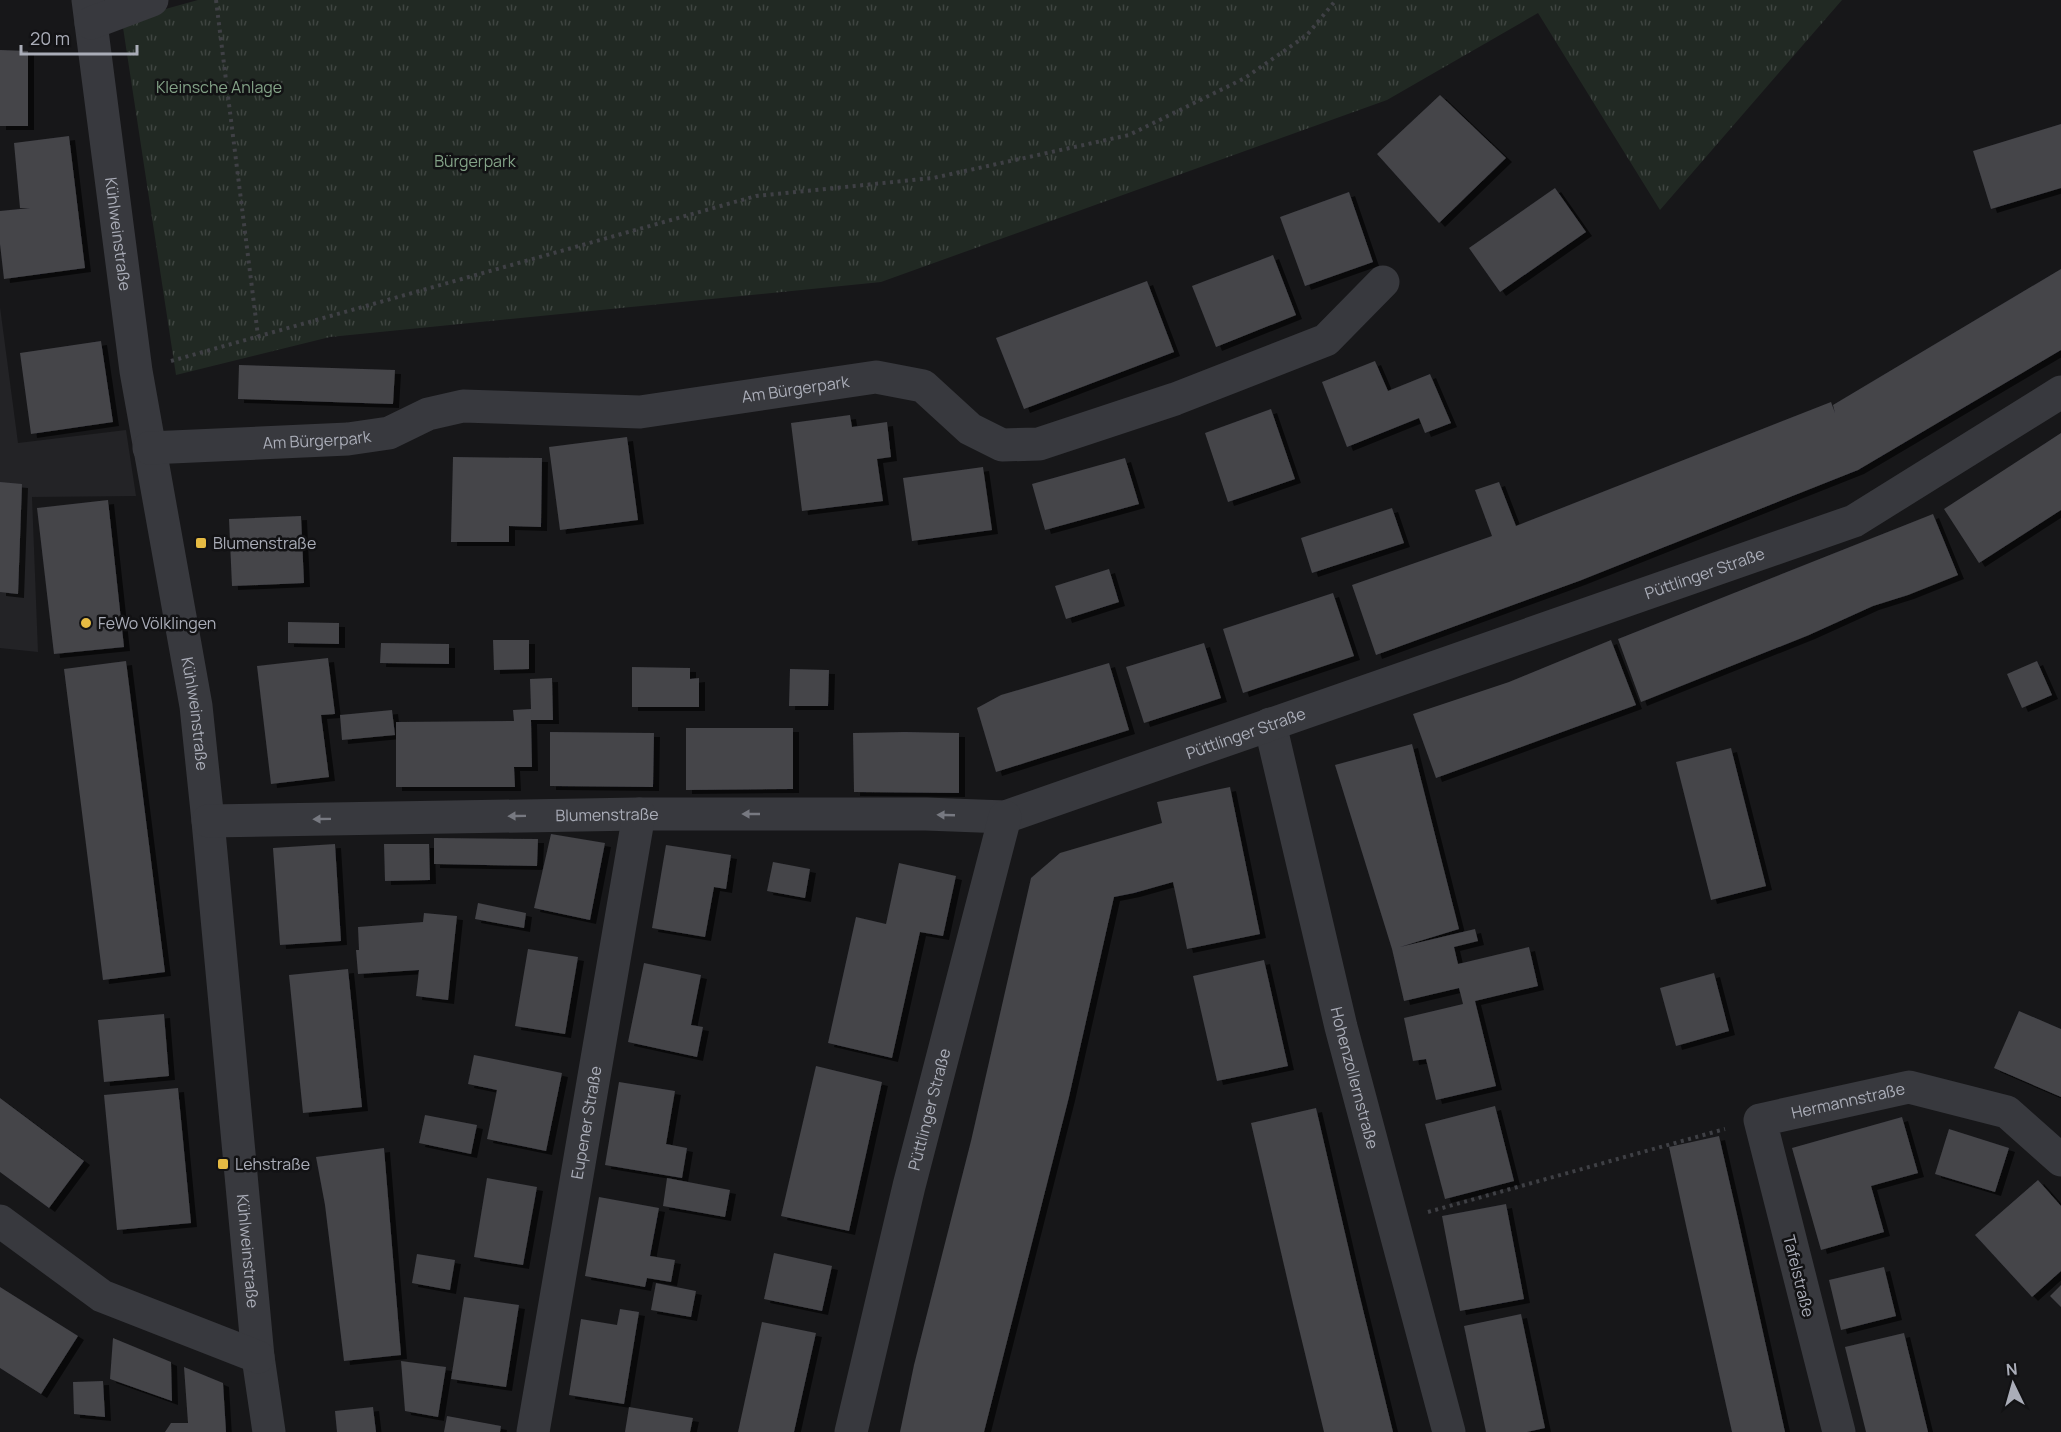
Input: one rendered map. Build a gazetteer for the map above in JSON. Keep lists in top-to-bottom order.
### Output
{
  "streets": {
    "street": [
      "Kühlweinstraße",
      "Am Bürgerpark",
      "Püttlinger Straße",
      "Blumenstraße",
      "Hohenzollernstraße",
      "Hermannstraße",
      "Eupener Straße",
      "Tafelstraße"
    ]
  },
  "crossings": [
    ["Kühlweinstraße", "Am Bürgerpark"],
    ["Kühlweinstraße", "Blumenstraße"],
    ["Püttlinger Straße", "Blumenstraße"],
    ["Püttlinger Straße", "Hohenzollernstraße"],
    ["Blumenstraße", "Eupener Straße"],
    ["Hermannstraße", "Tafelstraße"]
  ],
  "one_way": ["Blumenstraße"],
  "parks": ["Kleinsche Anlage", "Bürgerpark"],
  "places": {
    "transit": ["Blumenstraße", "Lehstraße"],
    "other": ["FeWo Völklingen"]
  },
  "scale_bar": "20 m",
  "north": "top"
}
